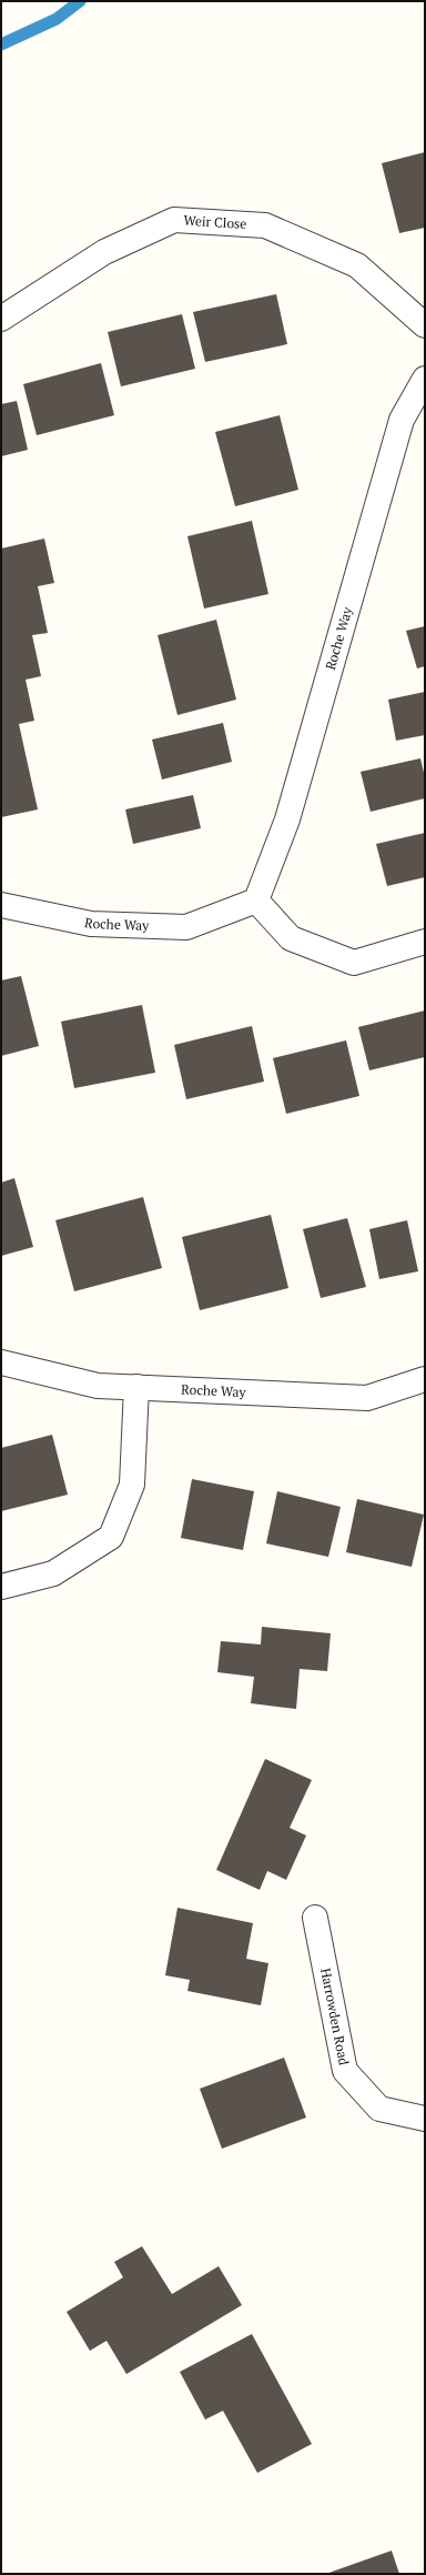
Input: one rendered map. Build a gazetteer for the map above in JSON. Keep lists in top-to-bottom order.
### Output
{
  "streets": {
    "street": ["Weir Close", "Roche Way", "Harrowden Road"]
  }
}
